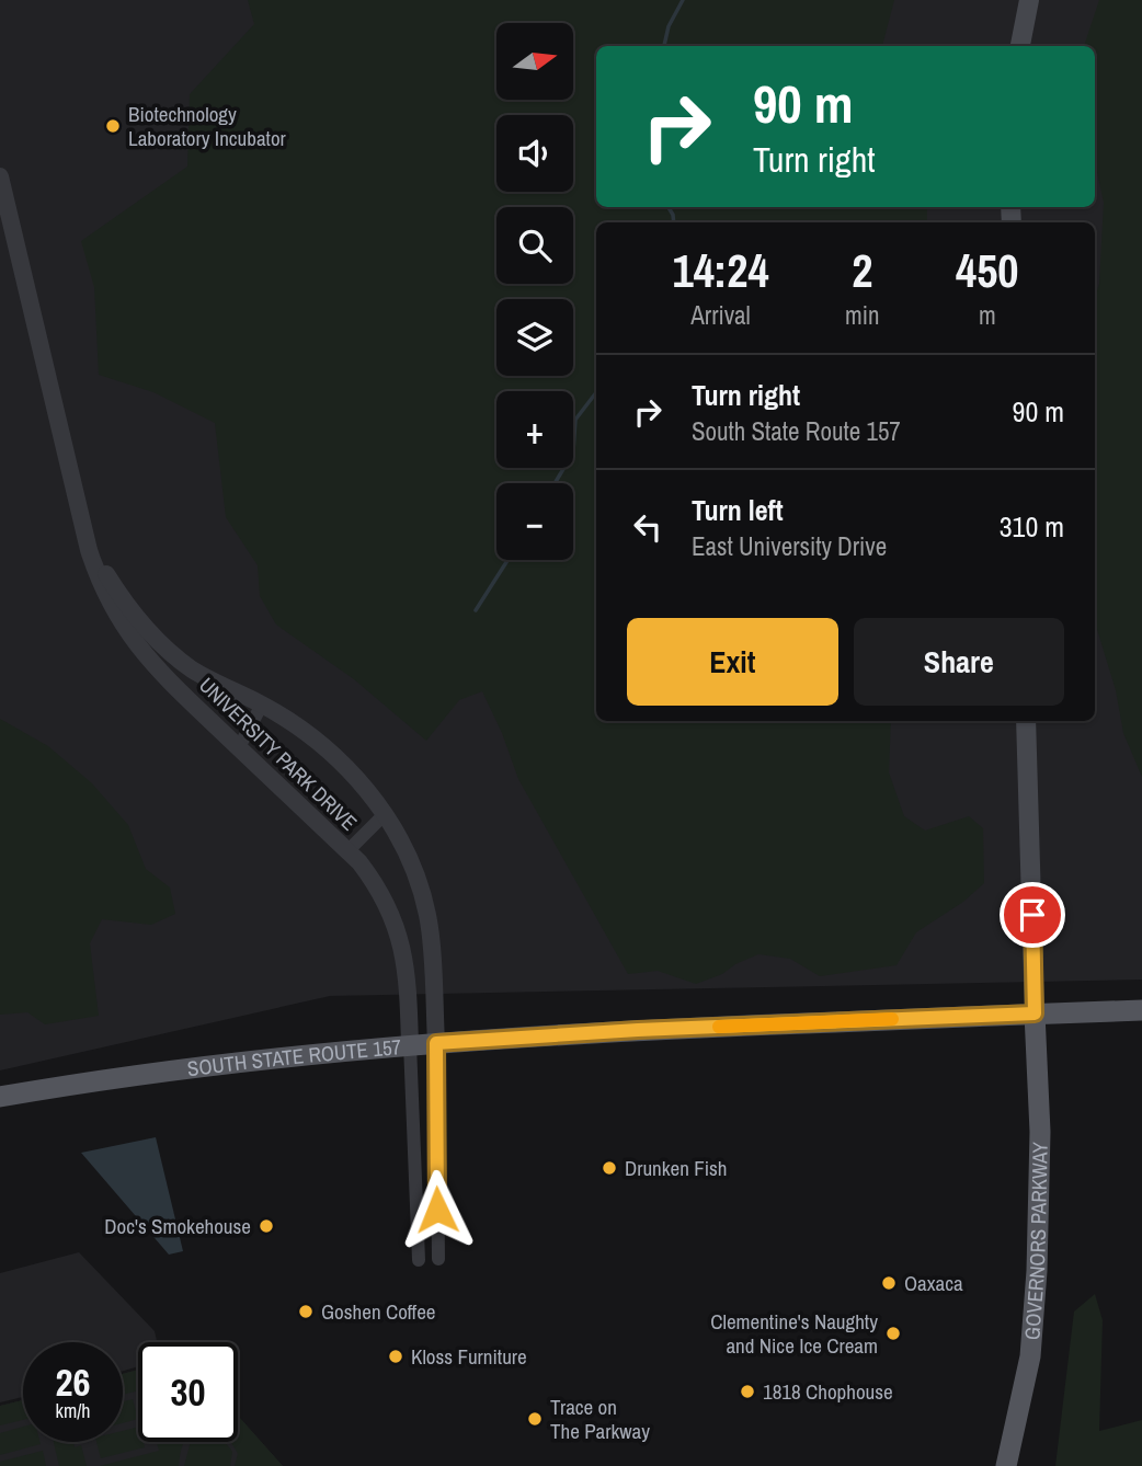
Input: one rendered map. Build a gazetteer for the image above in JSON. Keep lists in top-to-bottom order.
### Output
{
  "streets": {
    "main road": ["SOUTH STATE ROUTE 157", "GOVERNORS PARKWAY"],
    "street": ["UNIVERSITY PARK DRIVE"]
  },
  "crossings": [
    ["UNIVERSITY PARK DRIVE", "SOUTH STATE ROUTE 157"],
    ["SOUTH STATE ROUTE 157", "GOVERNORS PARKWAY"]
  ],
  "places": [
    "Biotechnology Laboratory Incubator",
    "Drunken Fish",
    "Doc's Smokehouse",
    "Oaxaca",
    "Goshen Coffee",
    "Clementine's Naughty and Nice Ice Cream",
    "Kloss Furniture",
    "1818 Chophouse",
    "Trace on The Parkway"
  ],
  "north": "right",
  "page": {
    "map_buttons": ["+", "−"],
    "turn": ["90 m", "Turn right"],
    "eta": [
      "14:24",
      "Arrival",
      "2",
      "min",
      "450",
      "m"
    ],
    "list": [
      {
        "name": "Turn right",
        "note": "South State Route 157",
        "value": "90 m"
      },
      {
        "name": "Turn left",
        "note": "East University Drive",
        "value": "310 m"
      }
    ],
    "buttons": ["Exit", "Share"],
    "speed": "26 km/h",
    "limit": "30"
  }
}
